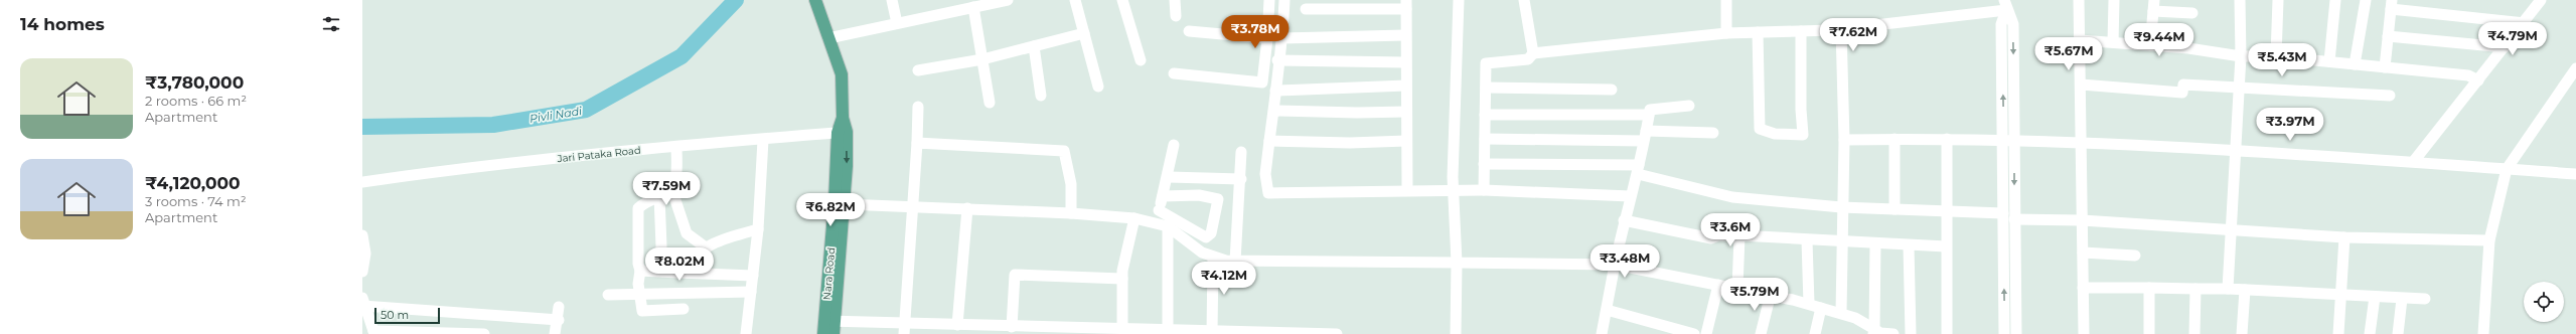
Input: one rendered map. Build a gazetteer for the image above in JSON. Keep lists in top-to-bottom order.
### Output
{
  "streets": {
    "main road": ["Nara Road"],
    "street": ["Jari Pataka Road"]
  },
  "crossings": [
    ["Jari Pataka Road", "Nara Road"]
  ],
  "water": ["Pivli Nadi"],
  "scale_bar": "50 m",
  "page": {
    "heading": "14 homes",
    "price": [
      "₹3.78M",
      "₹7.62M",
      "₹4.79M",
      "₹9.44M",
      "₹5.67M",
      "₹5.43M",
      "₹3.97M",
      "₹7.59M",
      "₹6.82M",
      "₹3.6M",
      "₹3.48M",
      "₹8.02M",
      "₹4.12M",
      "₹5.79M"
    ],
    "list": [
      {
        "name": "₹3,780,000",
        "note": "2 rooms · 66 m² · Apartment"
      },
      {
        "name": "₹4,120,000",
        "note": "3 rooms · 74 m² · Apartment"
      }
    ],
    "scale": "50 m"
  }
}
